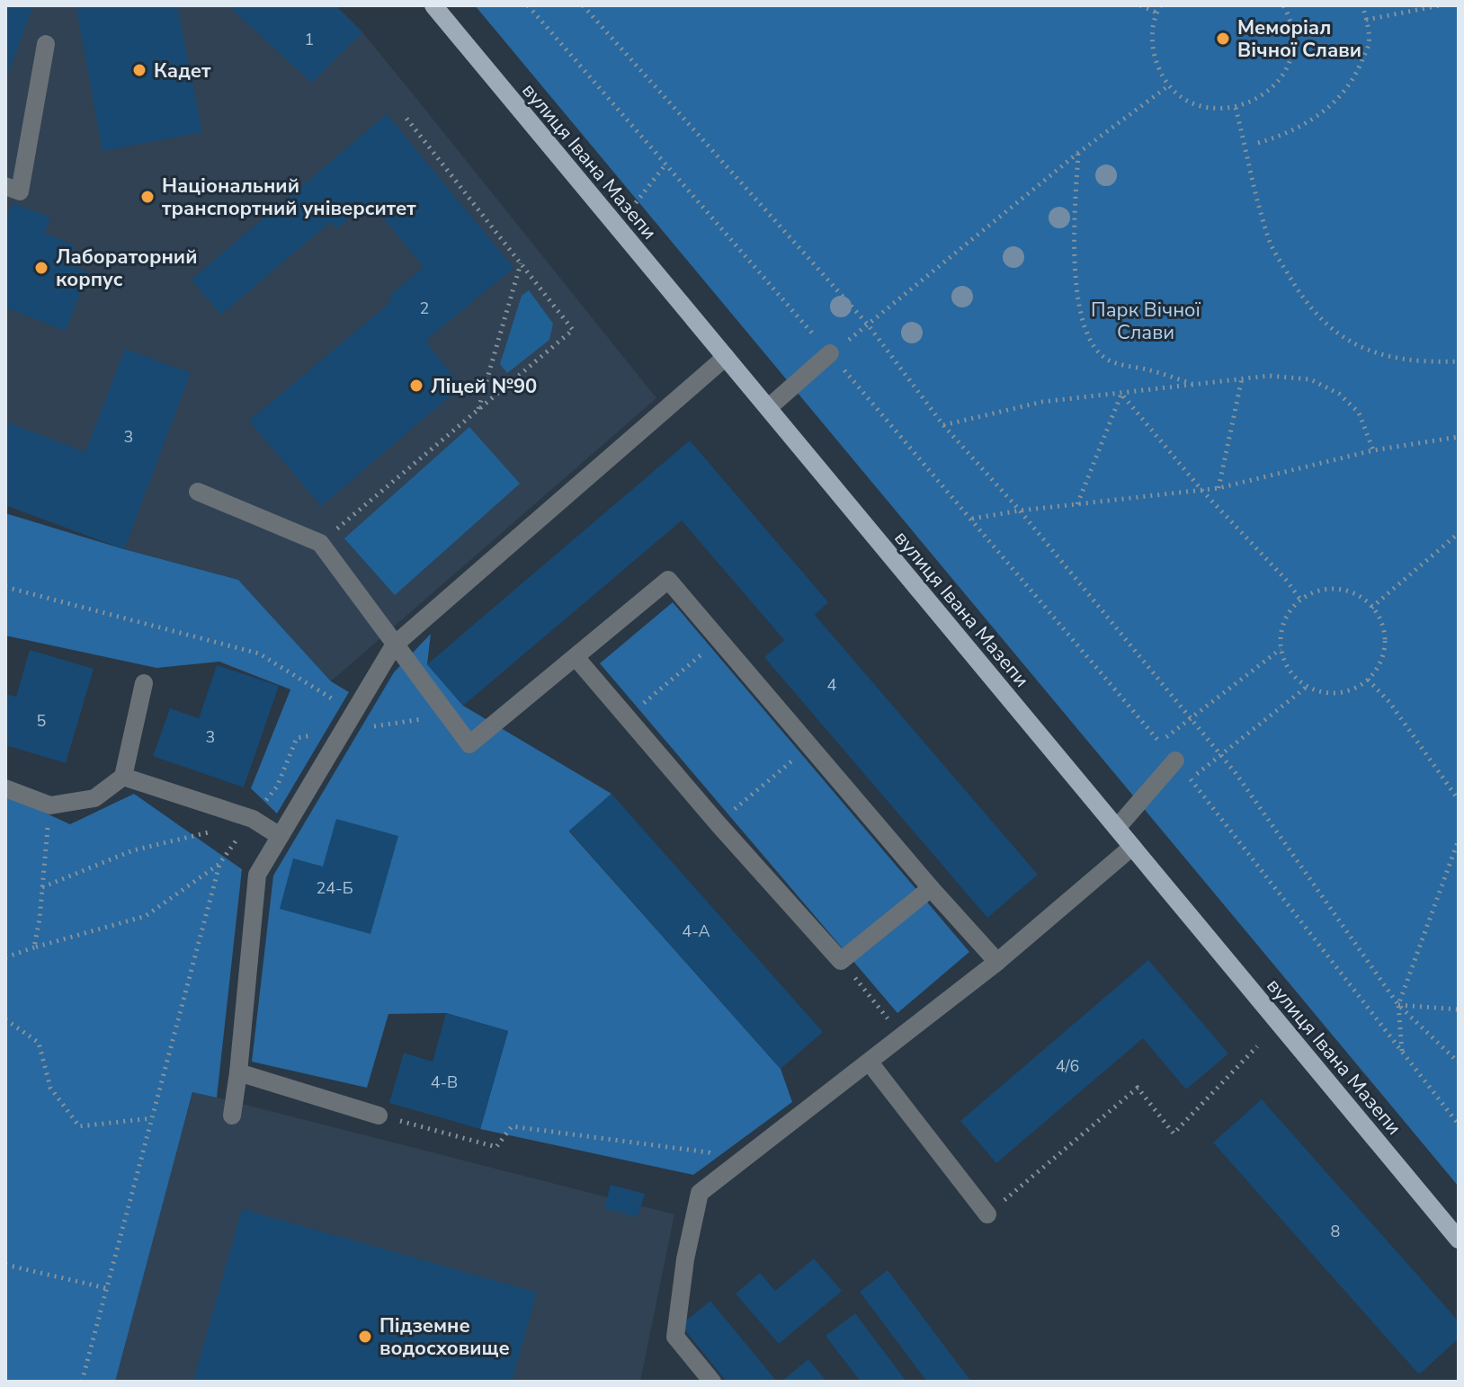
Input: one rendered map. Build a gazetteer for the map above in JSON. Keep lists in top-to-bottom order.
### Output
{
  "streets": {
    "main road": ["вулиця Івана Мазепи"]
  },
  "parks": ["Парк Вічної Слави"],
  "places": [
    "Меморіал Вічної Слави",
    "Кадет",
    "Національний транспортний університет",
    "Лабораторний корпус",
    "Ліцей №90",
    "Підземне водосховище"
  ],
  "house_numbers": [
    "1",
    "2",
    "3",
    "4",
    "5",
    "3",
    "24-Б",
    "4-А",
    "4/6",
    "4-В",
    "8"
  ]
}
